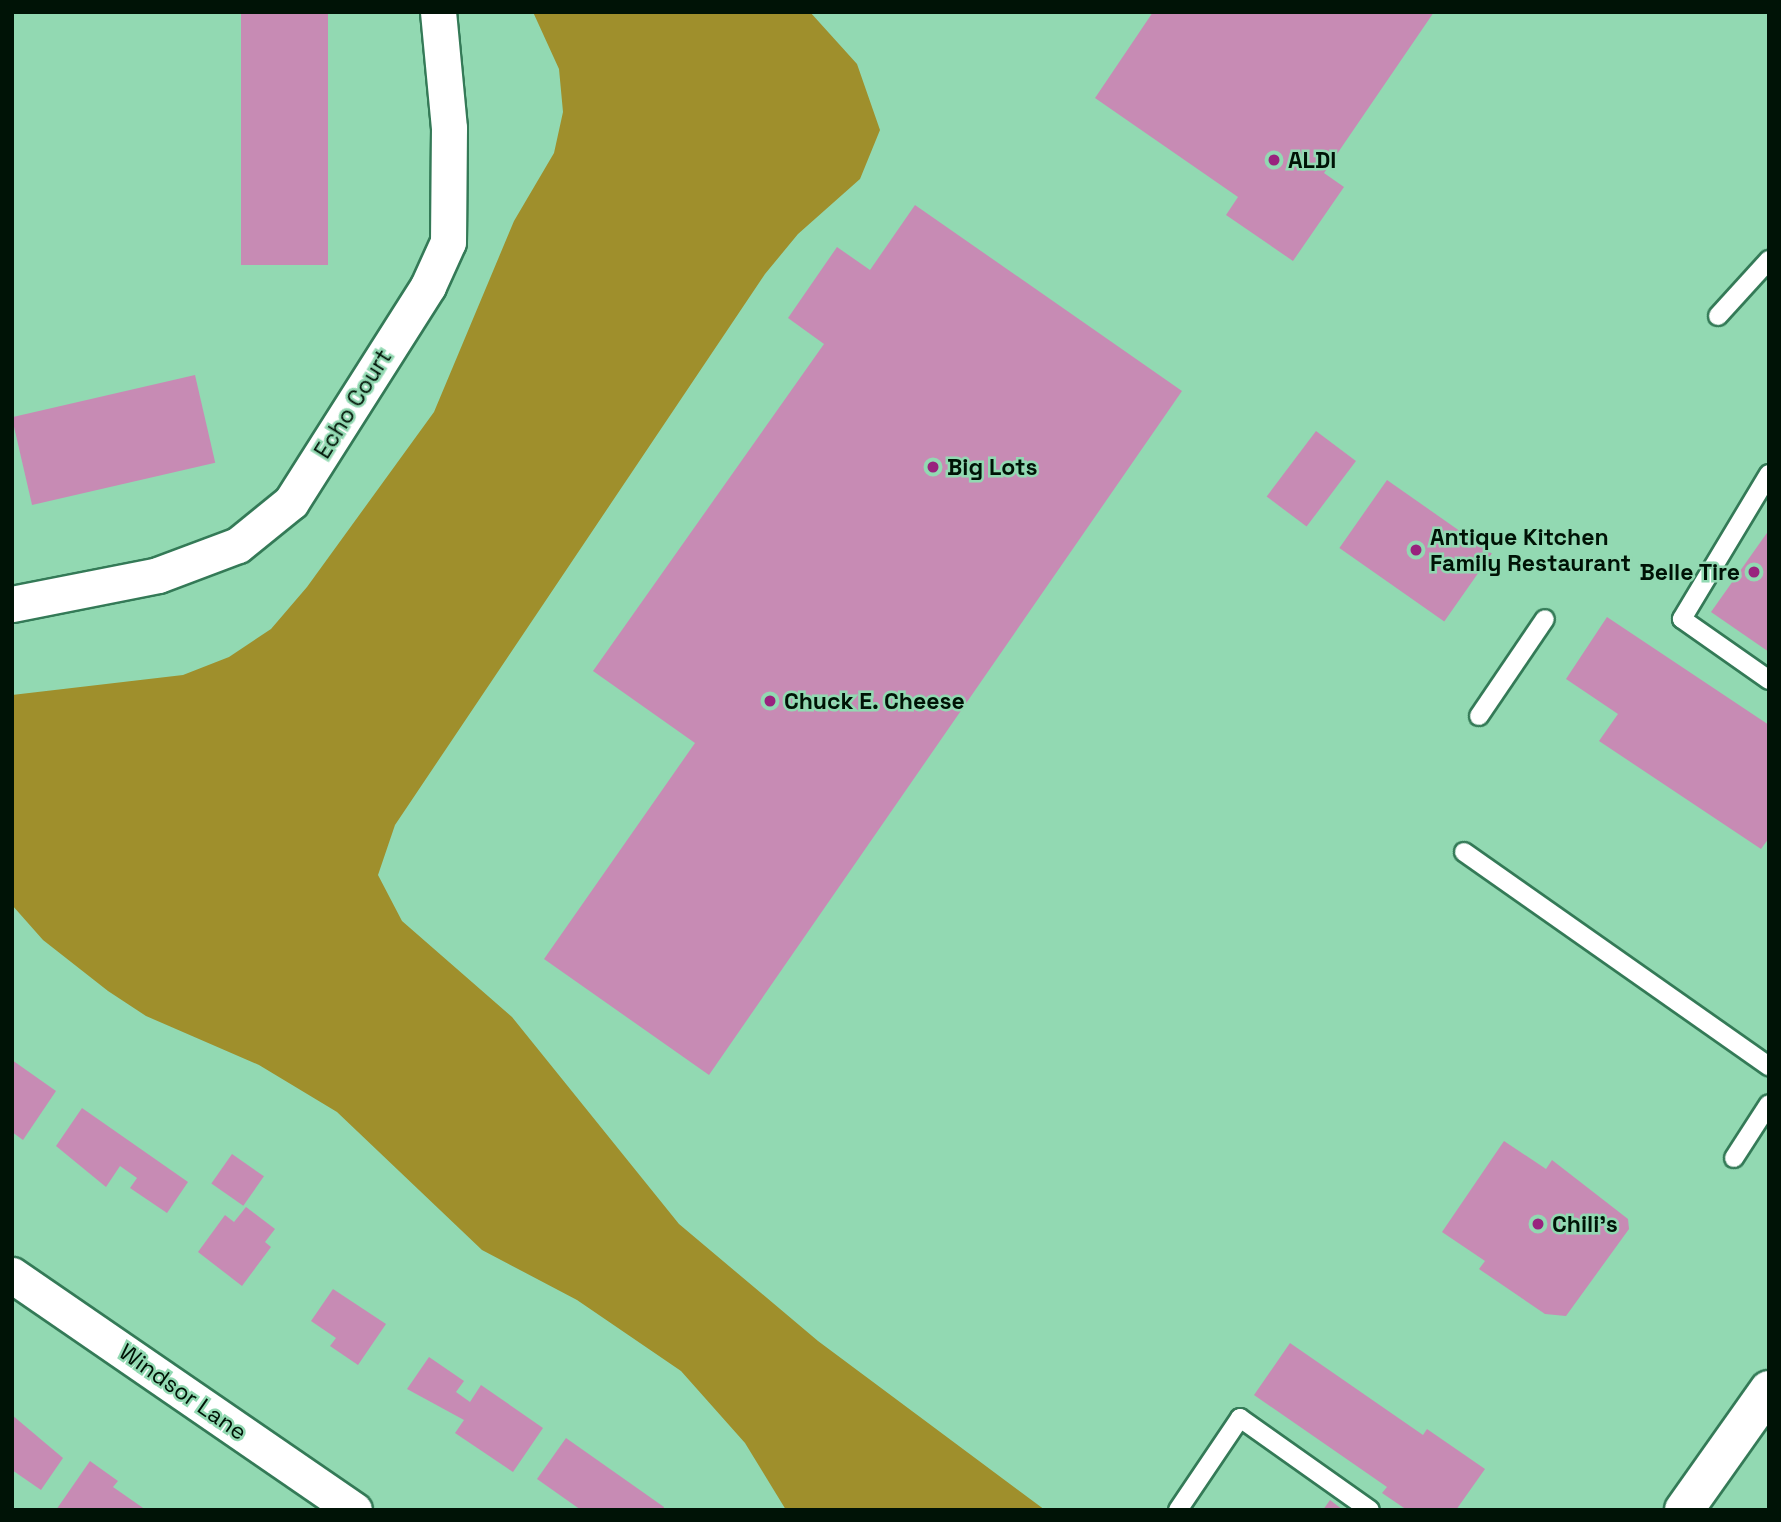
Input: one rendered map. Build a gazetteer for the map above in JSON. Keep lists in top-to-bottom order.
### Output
{
  "streets": {
    "street": ["Echo Court", "Windsor Lane"]
  },
  "places": [
    "ALDI",
    "Big Lots",
    "Antique Kitchen Family Restaurant",
    "Belle Tire",
    "Chuck E. Cheese",
    "Chili's"
  ]
}
